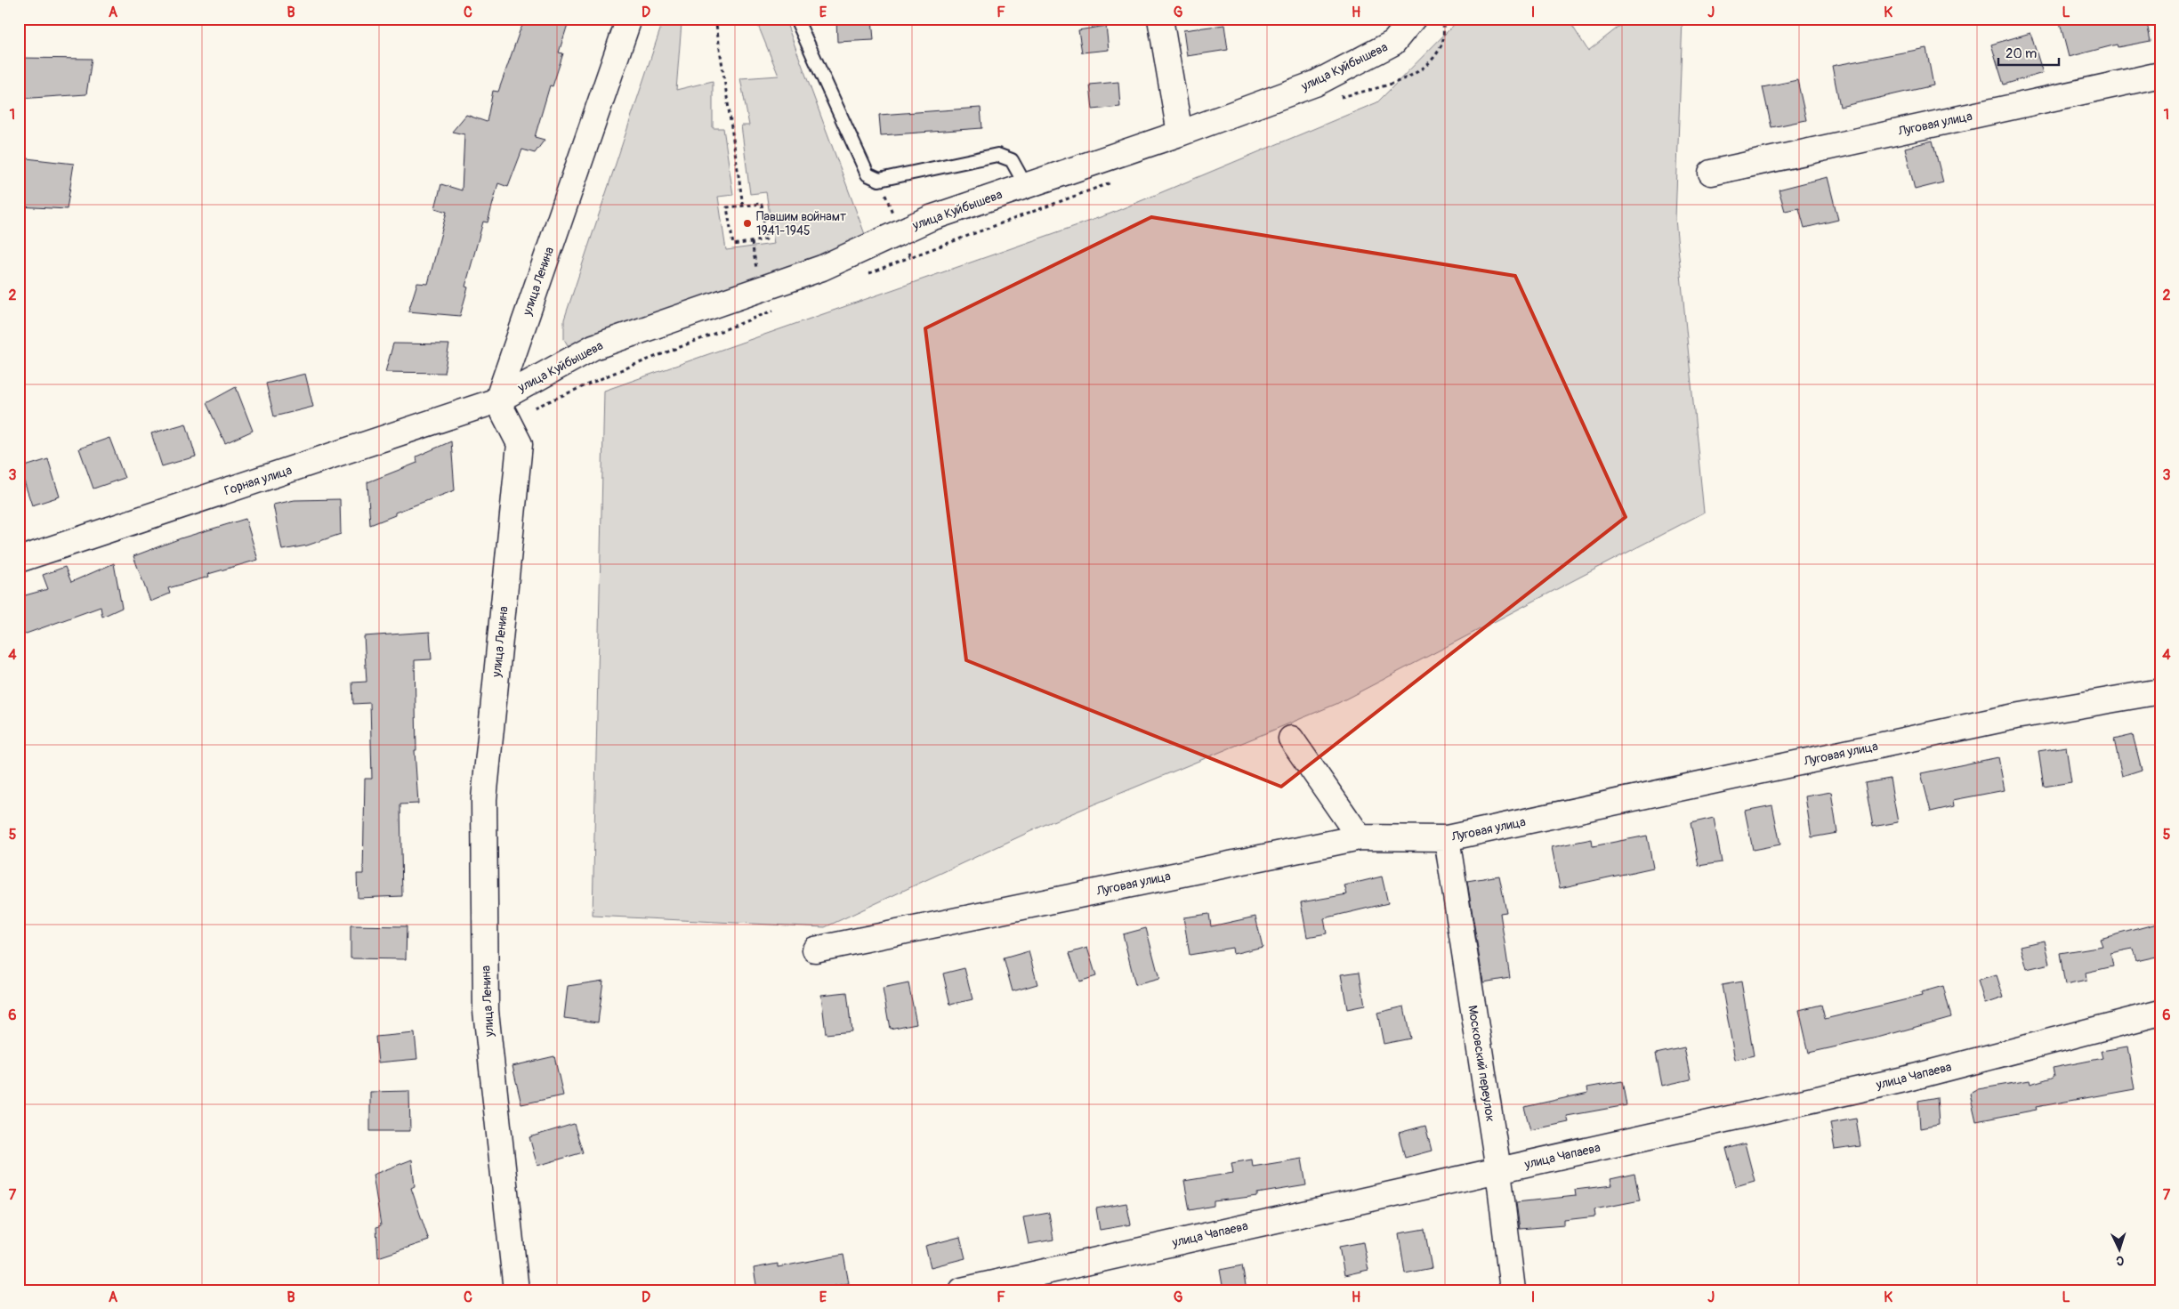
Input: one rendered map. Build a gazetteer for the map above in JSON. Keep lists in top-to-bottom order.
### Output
{
  "streets": {
    "street": [
      "улица Куйбышева",
      "Луговая улица",
      "улица Ленина",
      "Горная улица",
      "Московский переулок",
      "улица Чапаева"
    ]
  },
  "crossings": [
    ["улица Куйбышева", "улица Ленина"],
    ["улица Куйбышева", "Горная улица"],
    ["Луговая улица", "Московский переулок"],
    ["улица Ленина", "Горная улица"],
    ["Московский переулок", "улица Чапаева"]
  ],
  "places": ["Павшим войнамт 1941-1945"],
  "scale_bar": "20 m",
  "north": "bottom",
  "grid": {
    "columns": [
      "A",
      "B",
      "C",
      "D",
      "E",
      "F",
      "G",
      "H",
      "I",
      "J",
      "K",
      "L"
    ],
    "rows": [
      "1",
      "2",
      "3",
      "4",
      "5",
      "6",
      "7"
    ]
  }
}
